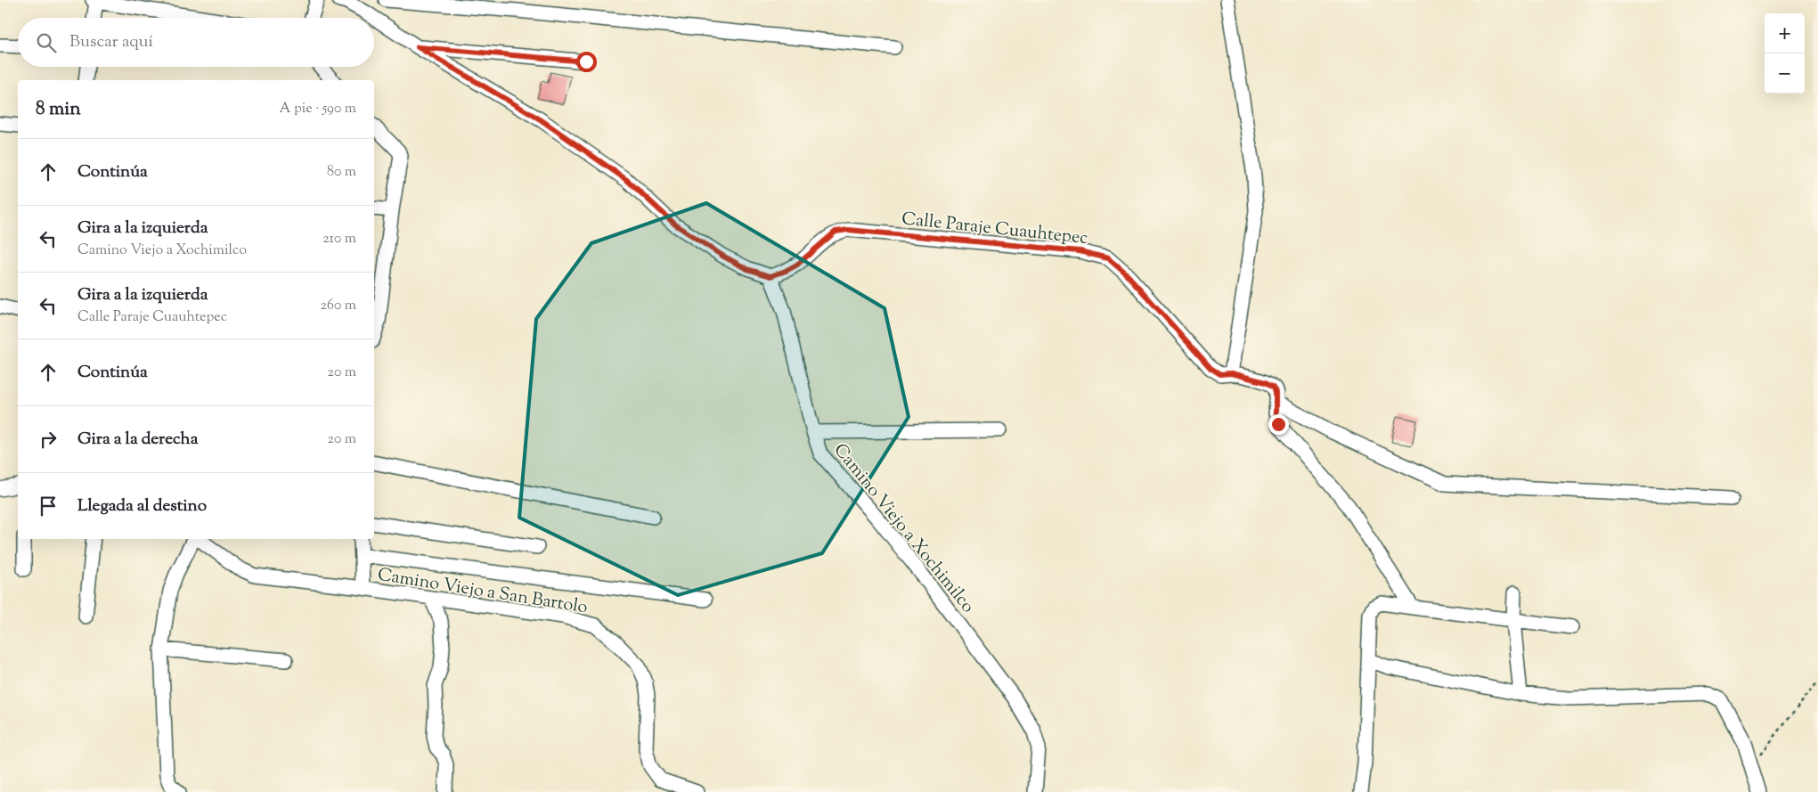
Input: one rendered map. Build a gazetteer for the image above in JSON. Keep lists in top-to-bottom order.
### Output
{
  "streets": {
    "street": ["Calle Paraje Cuauhtepec", "Camino Viejo a Xochimilco", "Camino Viejo a San Bartolo"]
  },
  "crossings": [
    ["Calle Paraje Cuauhtepec", "Camino Viejo a Xochimilco"]
  ],
  "page": {
    "map_buttons": ["+", "−"],
    "search": "Buscar aquí",
    "heading": ["8 min", "A pie · 590 m"],
    "list": [
      ["Continúa", "80 m"],
      ["Gira a la izquierda", "Camino Viejo a Xochimilco", "210 m"],
      ["Gira a la izquierda", "Calle Paraje Cuauhtepec", "260 m"],
      ["Continúa", "20 m"],
      ["Gira a la derecha", "20 m"],
      "Llegada al destino"
    ]
  }
}
